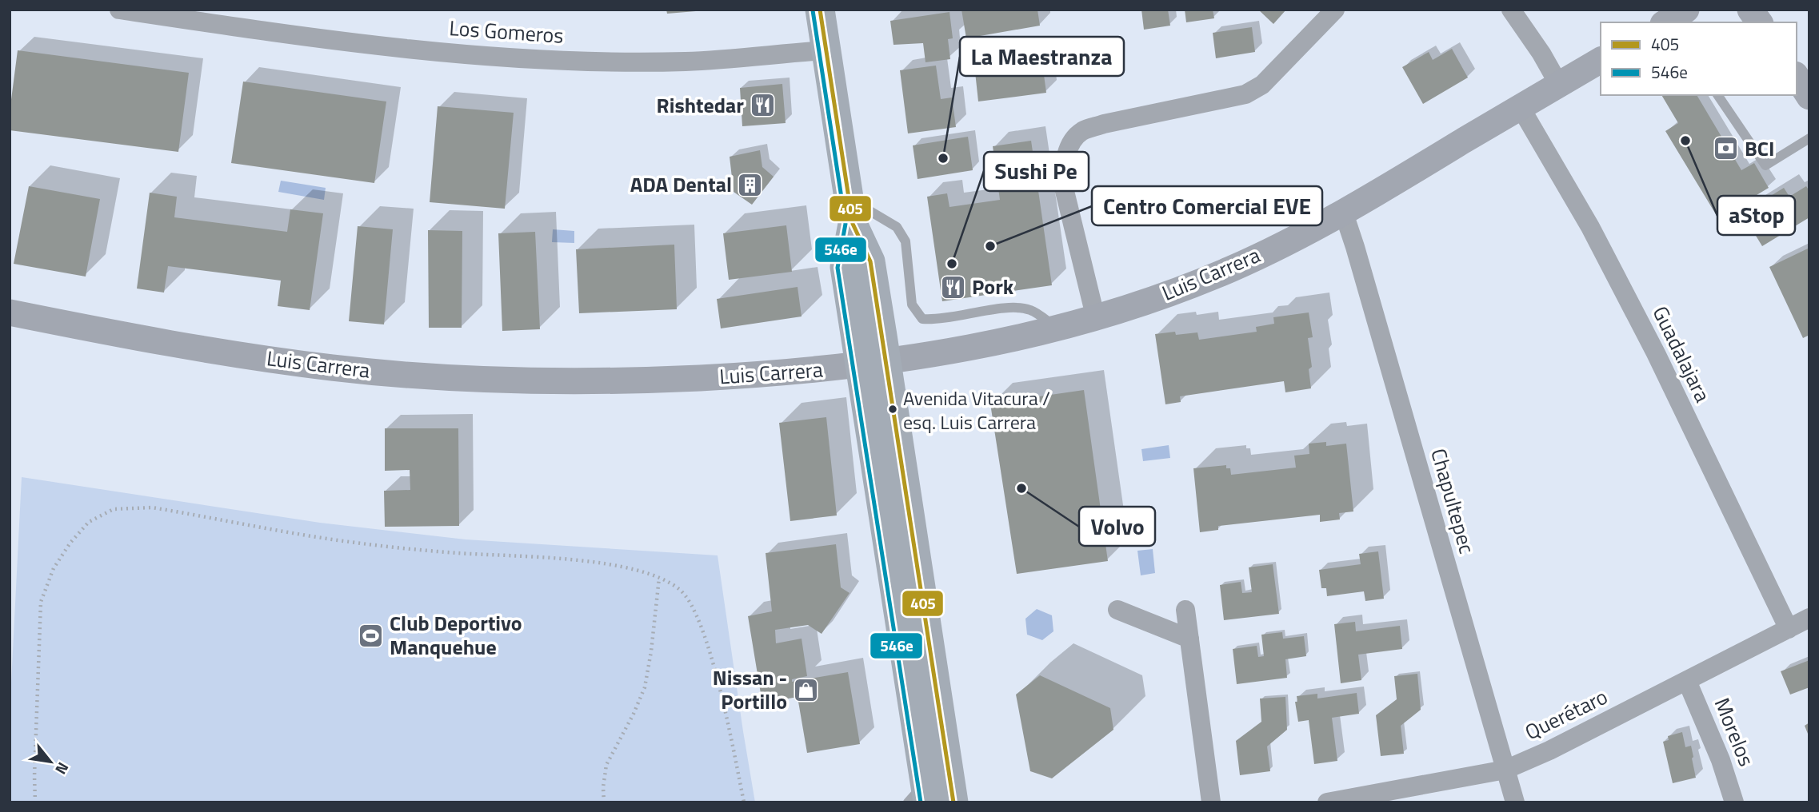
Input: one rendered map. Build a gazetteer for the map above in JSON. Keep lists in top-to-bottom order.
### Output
{
  "streets": {
    "street": [
      "Los Gomeros",
      "Luis Carrera",
      "Guadalajara",
      "Chapultepec",
      "Querétaro",
      "Morelos"
    ]
  },
  "crossings": [
    ["Luis Carrera", "Guadalajara"],
    ["Luis Carrera", "Chapultepec"],
    ["Guadalajara", "Querétaro"],
    ["Chapultepec", "Querétaro"],
    ["Querétaro", "Morelos"]
  ],
  "places": {
    "restaurant": ["Rishtedar", "Pork"],
    "other": [
      "aStop",
      "La Maestranza",
      "Centro Comercial EVE",
      "Sushi Pe",
      "Avenida Vitacura / esq. Luis Carrera",
      "Volvo"
    ],
    "bank": ["BCI"],
    "building": ["ADA Dental"],
    "sports": ["Club Deportivo Manquehue"],
    "shop": ["Nissan - Portillo"]
  },
  "lines": ["transit line 405", "transit line 546e"],
  "legend": ["405", "546e"],
  "north": "bottom right"
}
